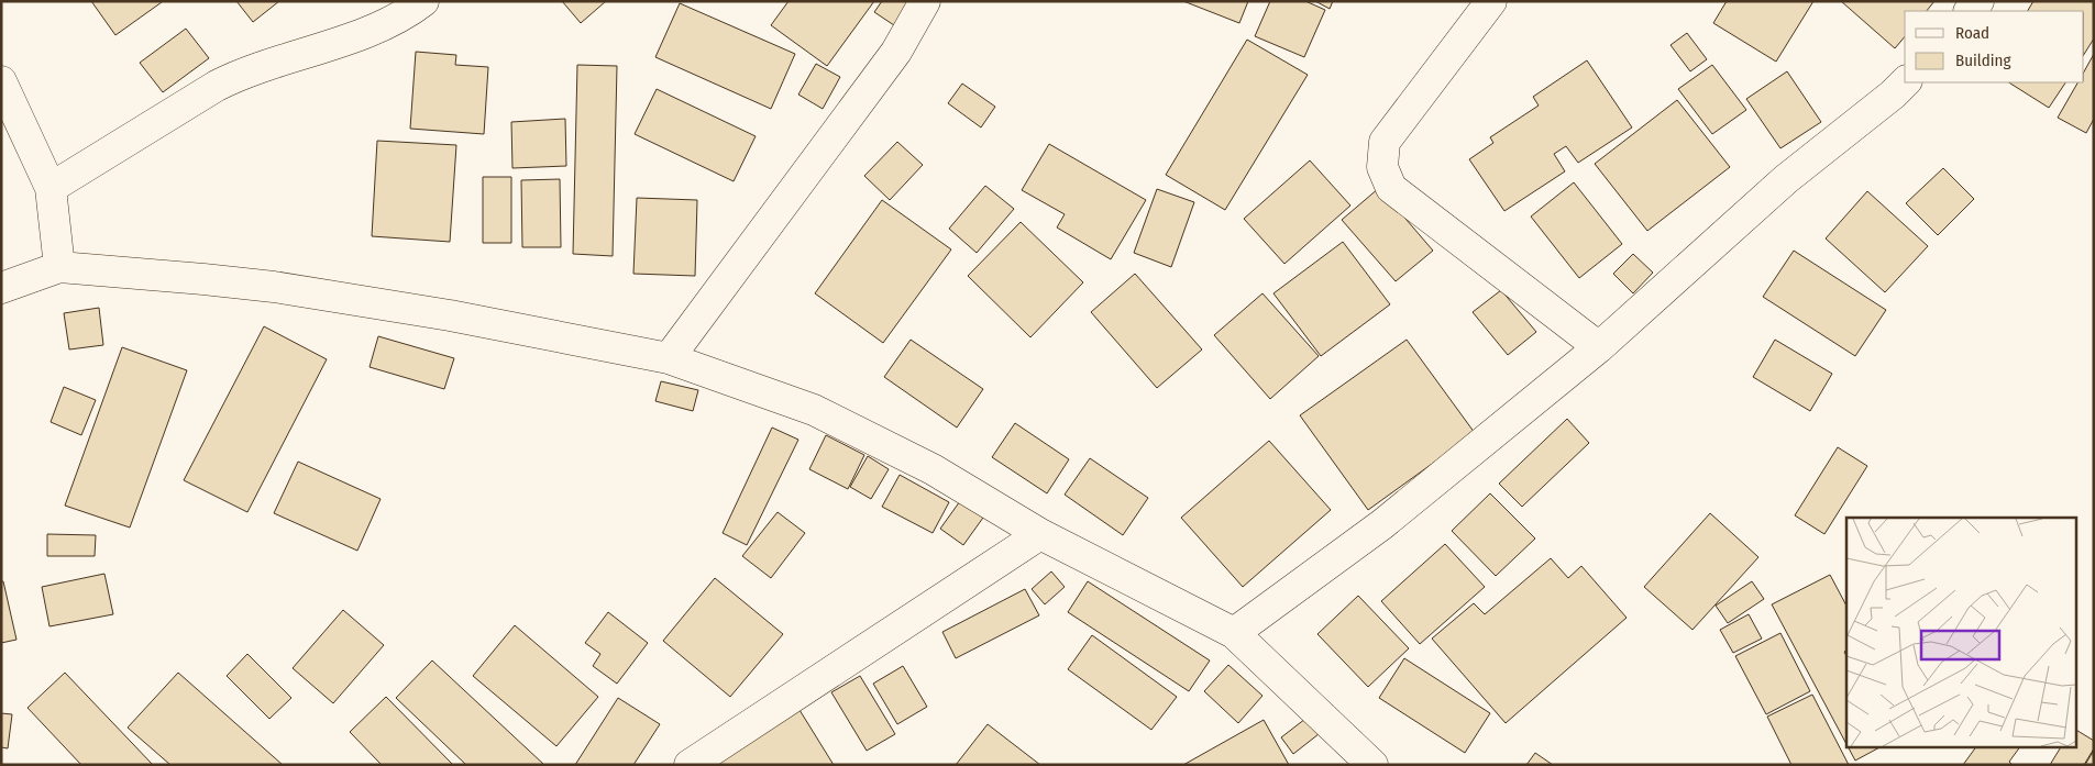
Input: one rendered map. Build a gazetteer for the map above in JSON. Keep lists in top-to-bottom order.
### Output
{
  "legend": ["Road", "Building"]
}
